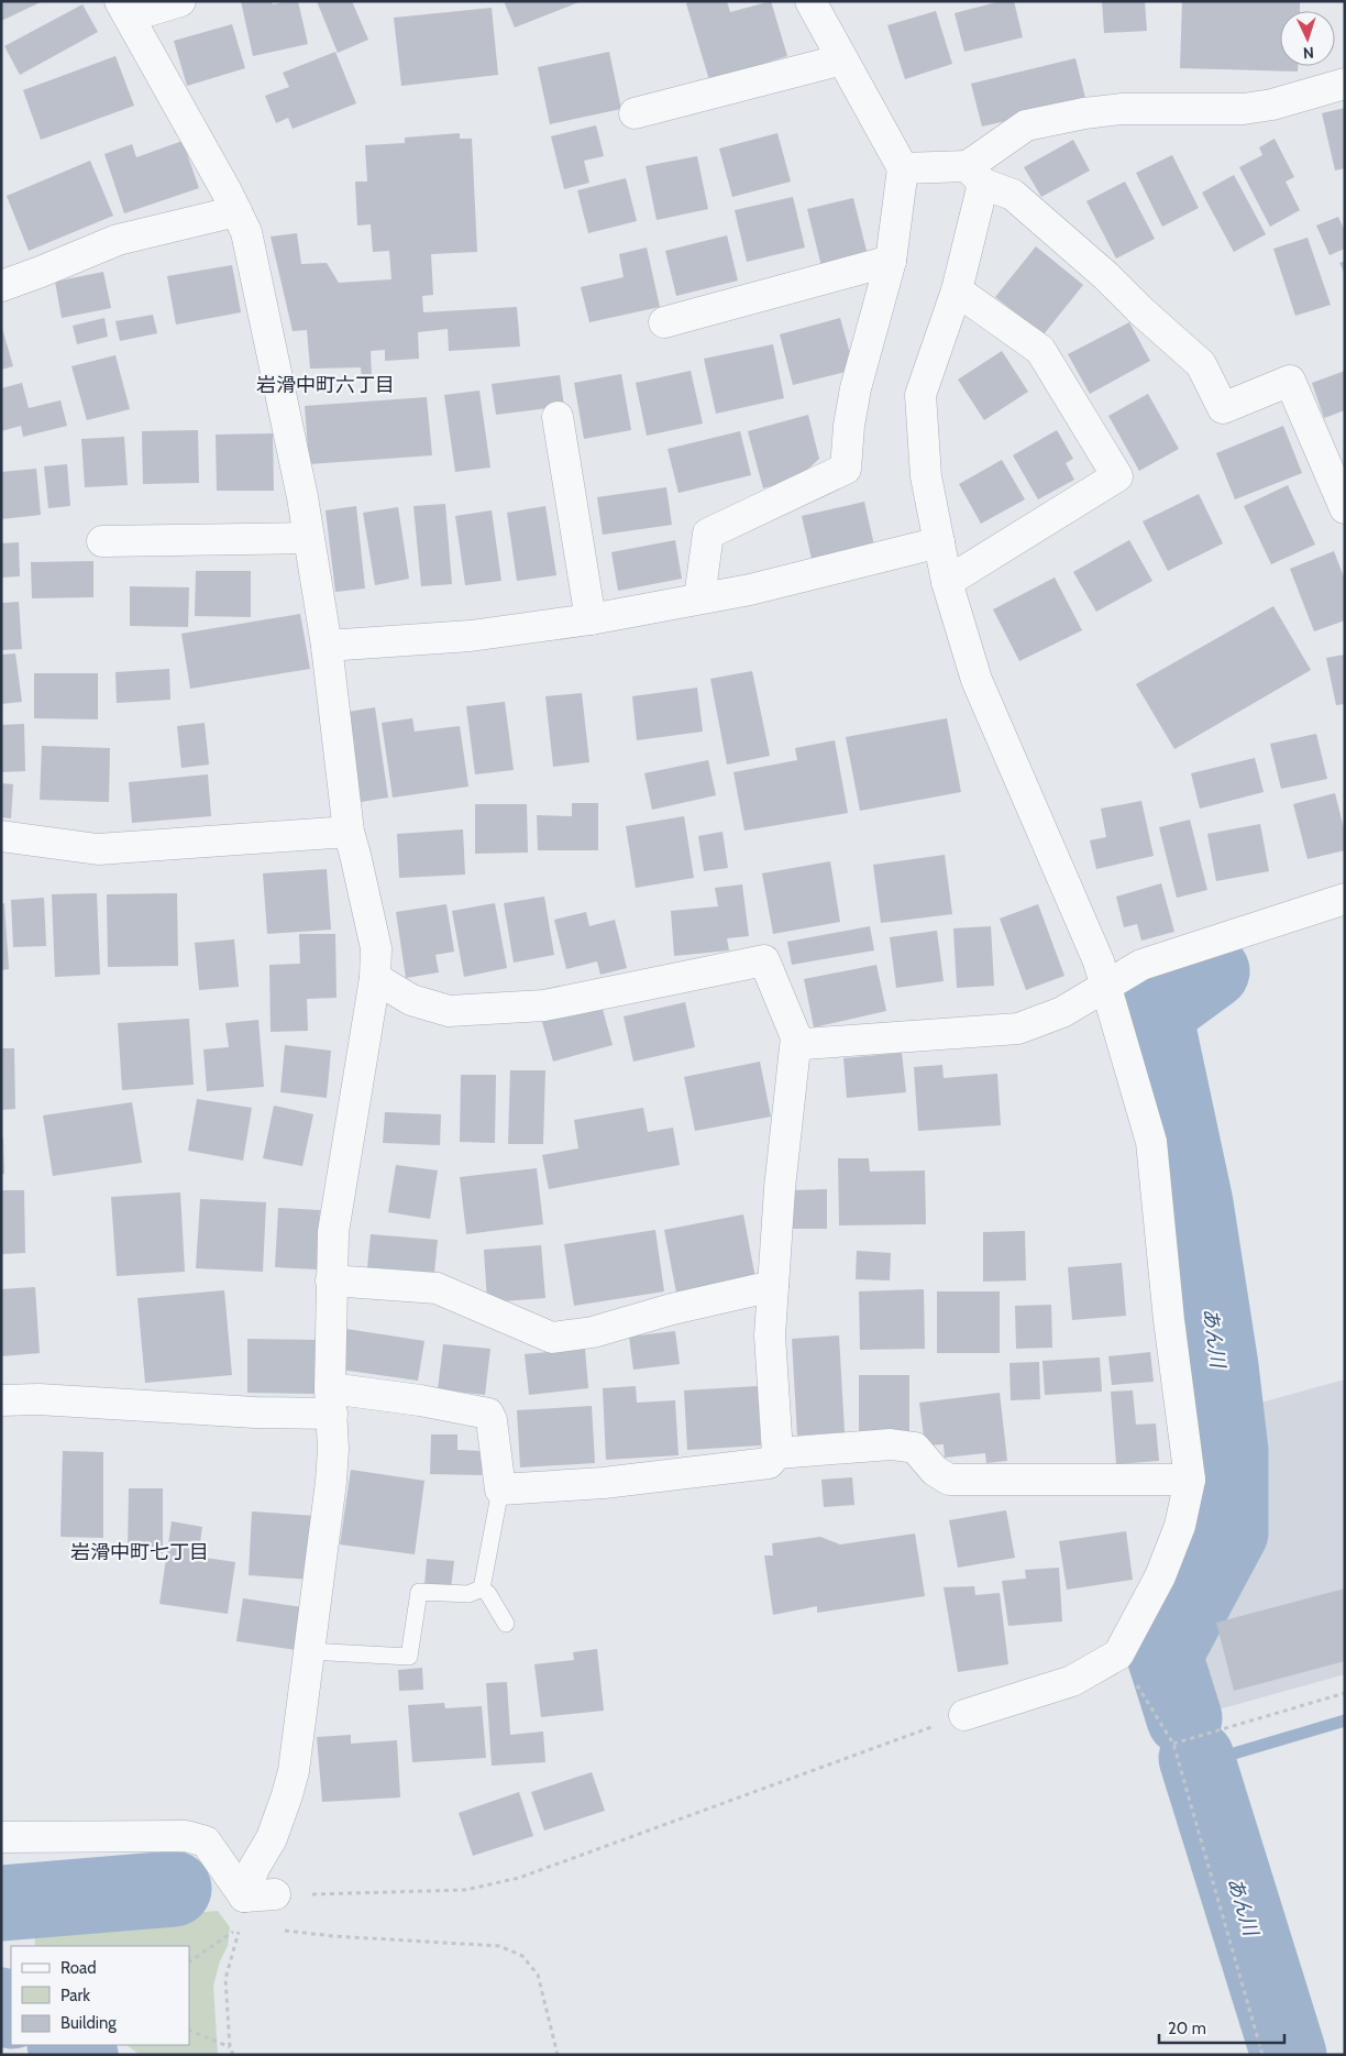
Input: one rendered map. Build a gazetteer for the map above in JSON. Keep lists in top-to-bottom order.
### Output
{
  "districts": ["岩滑中町六丁目", "岩滑中町七丁目"],
  "water": ["あん川"],
  "legend": ["Road", "Park", "Building"],
  "scale_bar": "20 m",
  "north": "bottom"
}
